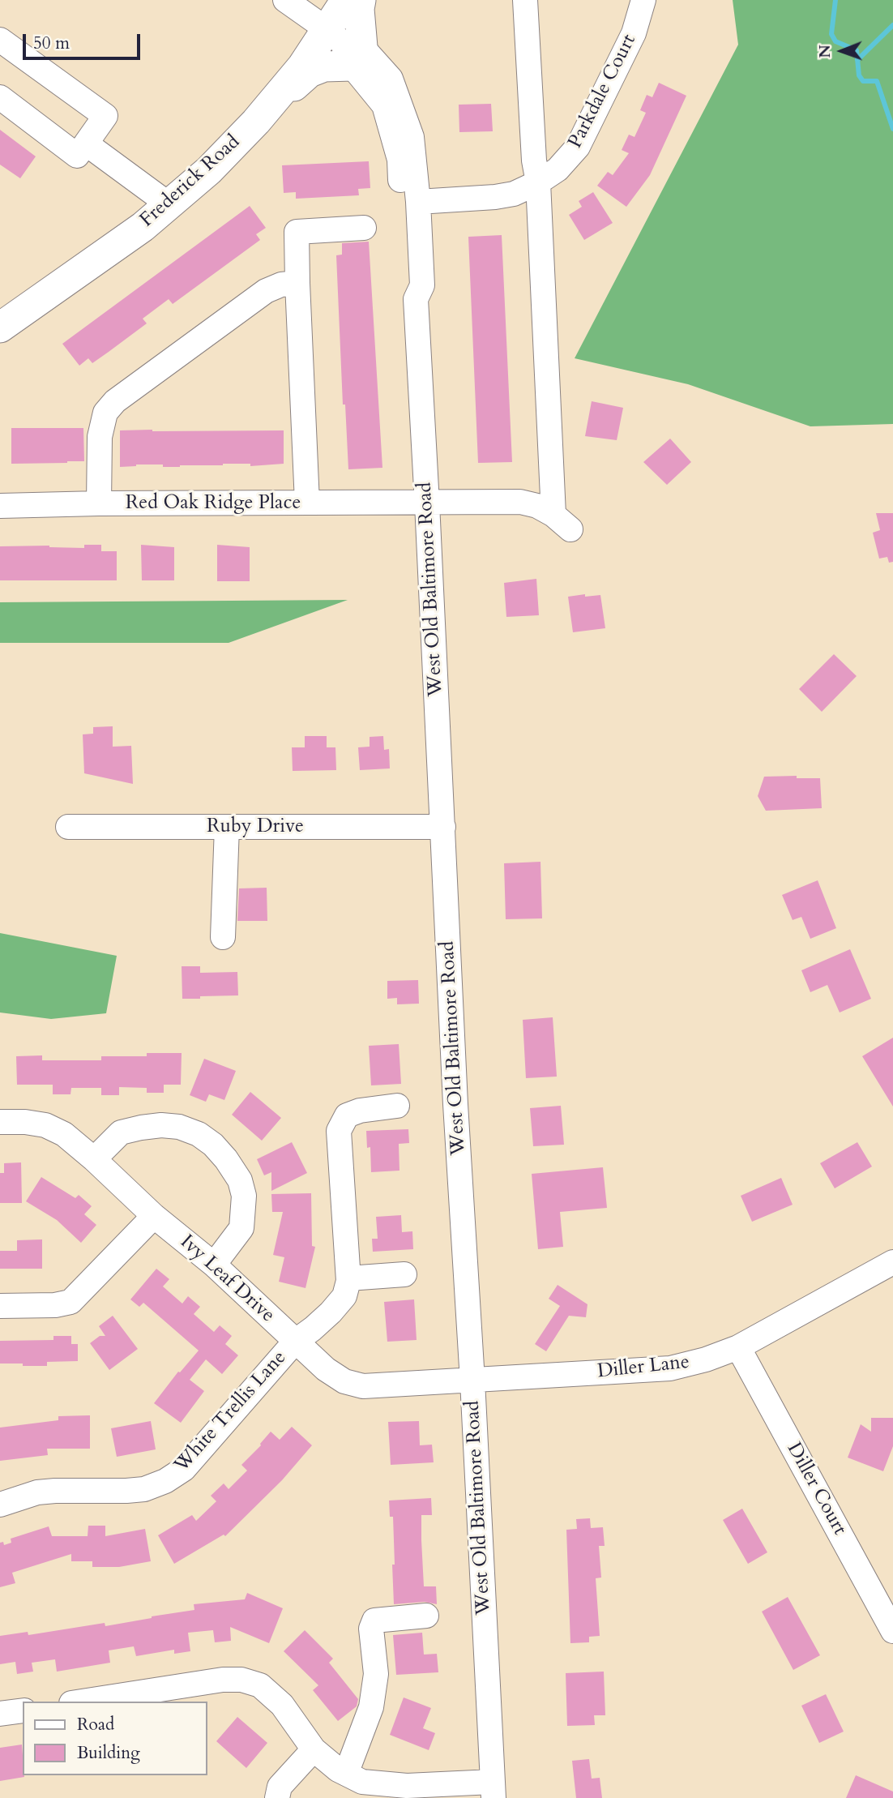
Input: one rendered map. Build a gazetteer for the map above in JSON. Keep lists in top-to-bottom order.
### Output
{
  "streets": {
    "main road": ["Frederick Road"],
    "street": [
      "Parkdale Court",
      "Red Oak Ridge Place",
      "West Old Baltimore Road",
      "Ruby Drive",
      "Ivy Leaf Drive",
      "Diller Lane",
      "White Trellis Lane",
      "Diller Court"
    ]
  },
  "crossings": [
    ["Parkdale Court", "Red Oak Ridge Place"],
    ["Parkdale Court", "West Old Baltimore Road"],
    ["Frederick Road", "West Old Baltimore Road"],
    ["Red Oak Ridge Place", "West Old Baltimore Road"],
    ["West Old Baltimore Road", "Ruby Drive"],
    ["West Old Baltimore Road", "Ivy Leaf Drive"],
    ["West Old Baltimore Road", "Diller Lane"],
    ["Ivy Leaf Drive", "Diller Lane"],
    ["Ivy Leaf Drive", "White Trellis Lane"],
    ["Diller Lane", "Diller Court"]
  ],
  "legend": ["Road", "Building"],
  "scale_bar": "50 m",
  "north": "left"
}
